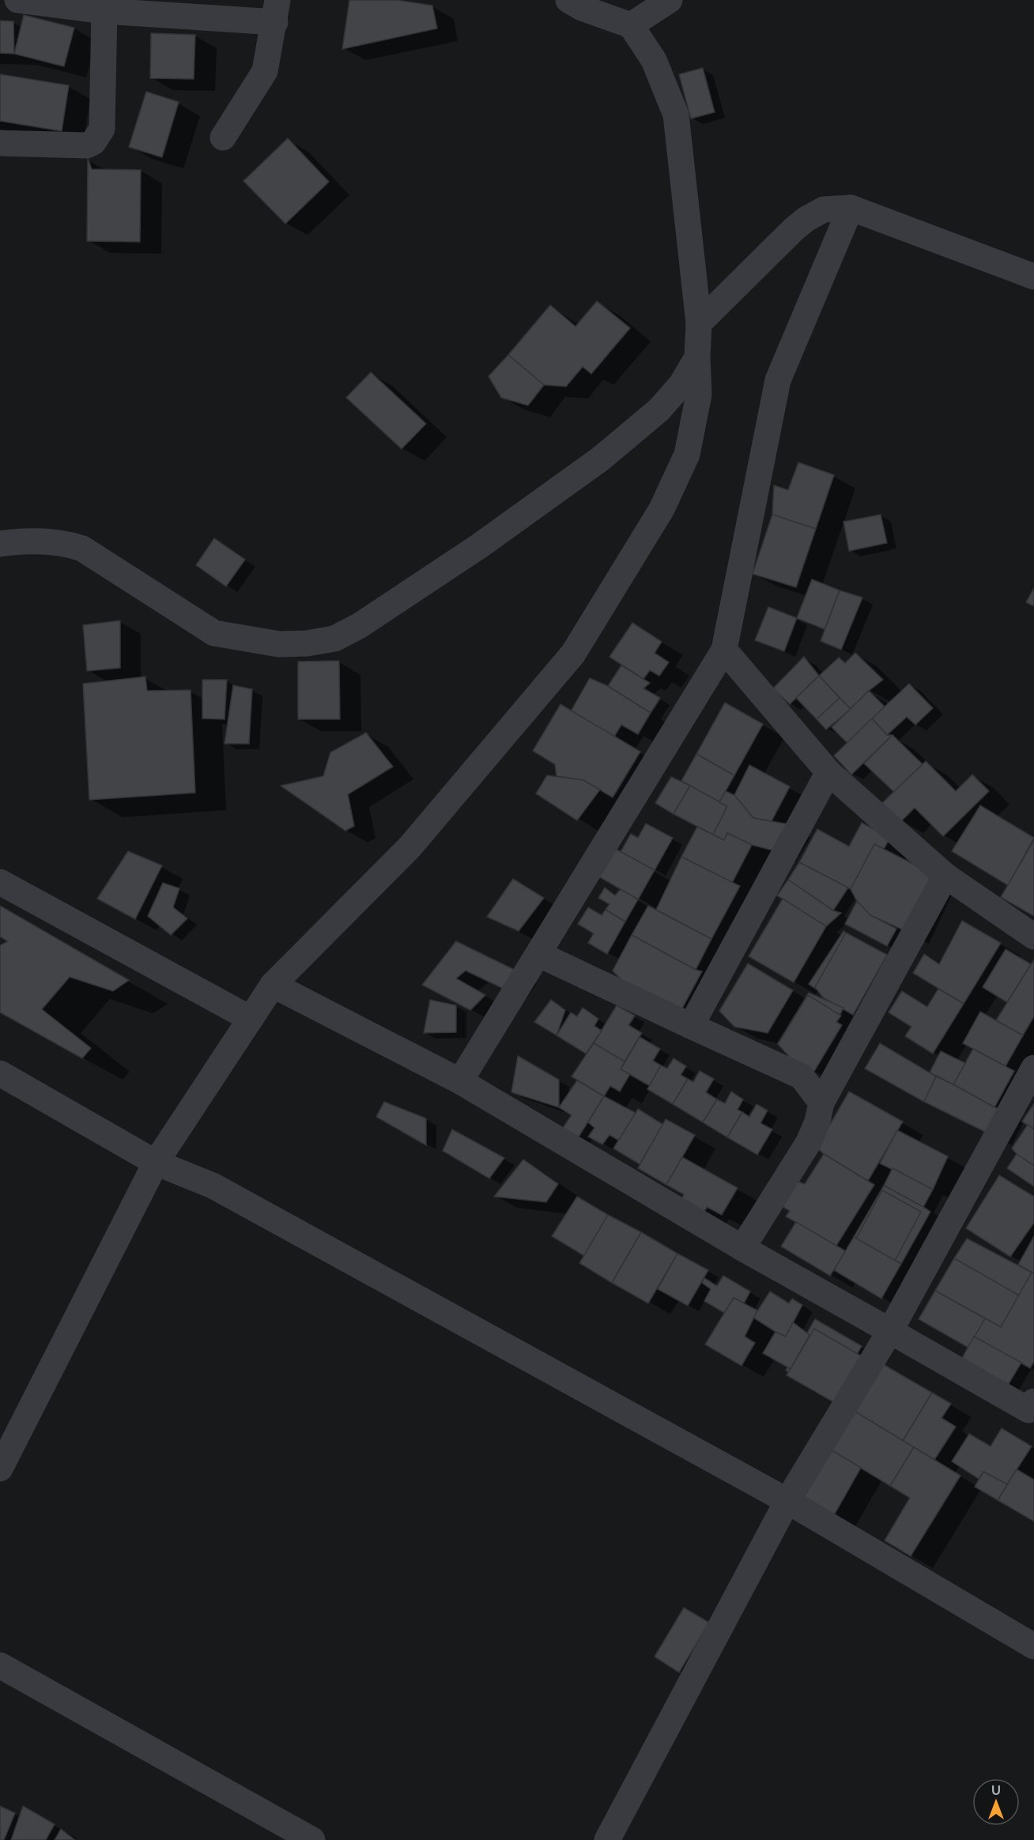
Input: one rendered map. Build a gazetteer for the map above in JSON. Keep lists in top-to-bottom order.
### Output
{
  "north": "top"
}
